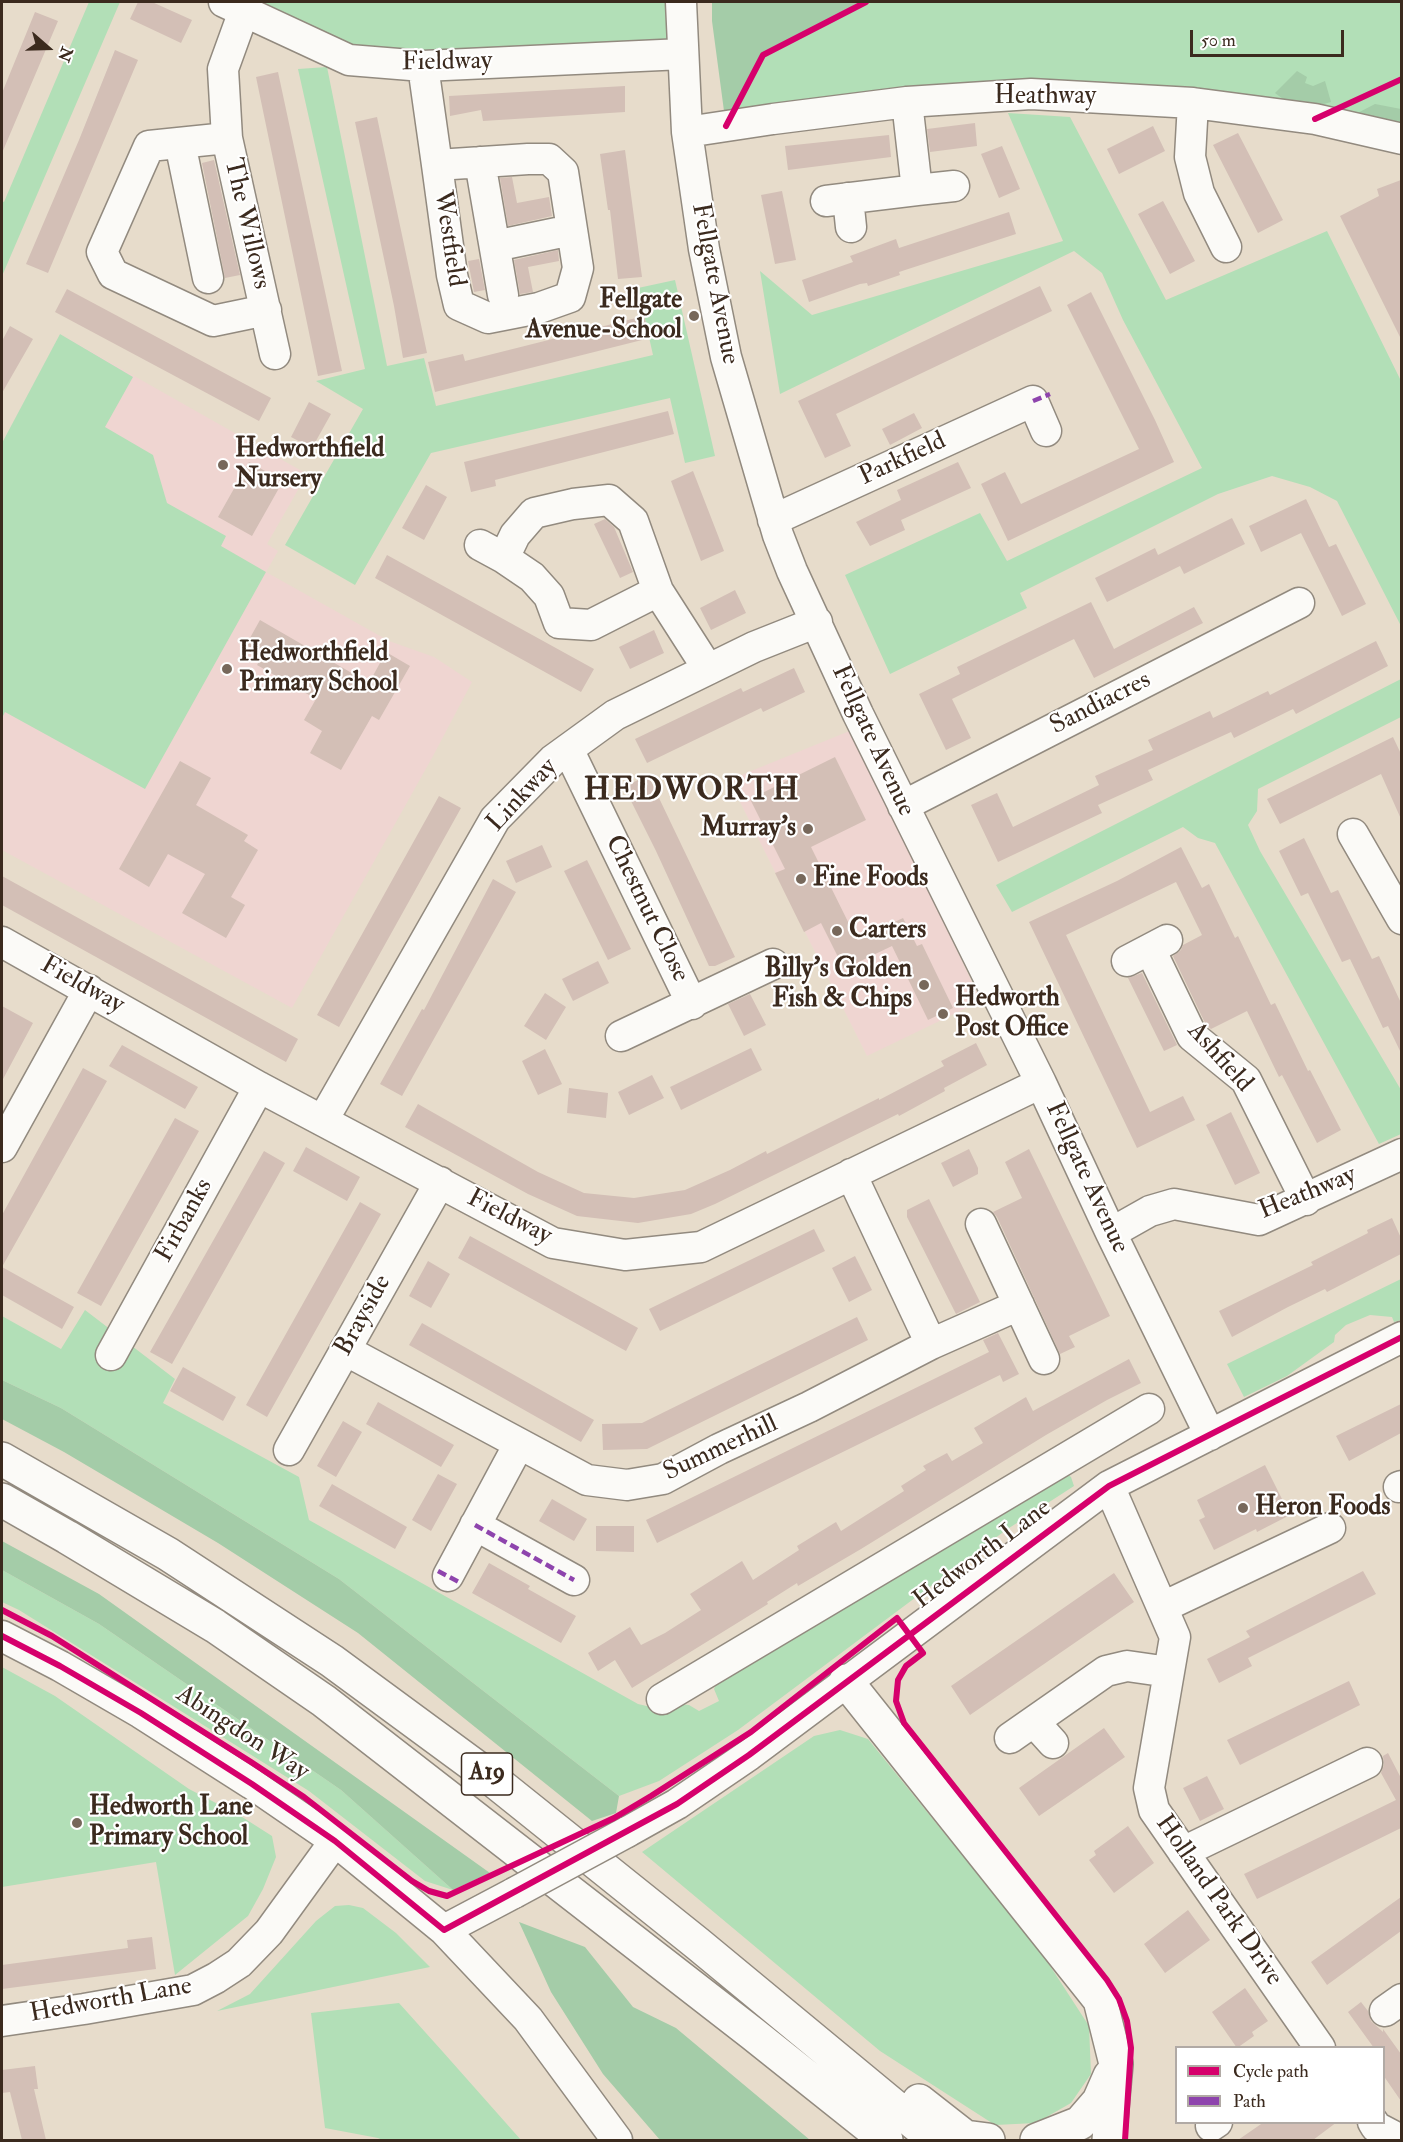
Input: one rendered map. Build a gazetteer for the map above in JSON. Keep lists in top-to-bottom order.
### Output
{
  "streets": {
    "highway": ["A19"],
    "street": [
      "Fieldway",
      "Heathway",
      "The Willows",
      "Westfield",
      "Fellgate Avenue",
      "Parkfield",
      "Sandiacres",
      "Linkway",
      "Chestnut Close",
      "Ashfield",
      "Firbanks",
      "Brayside",
      "Summerhill",
      "Hedworth Lane",
      "Abingdon Way",
      "Holland Park Drive"
    ]
  },
  "crossings": [
    ["Fieldway", "The Willows"],
    ["Fieldway", "Westfield"],
    ["Fieldway", "Fellgate Avenue"],
    ["Fieldway", "Linkway"],
    ["Fieldway", "Firbanks"],
    ["Fieldway", "Brayside"],
    ["Heathway", "Fellgate Avenue"],
    ["Heathway", "Ashfield"],
    ["Fellgate Avenue", "Parkfield"],
    ["Fellgate Avenue", "Sandiacres"],
    ["Fellgate Avenue", "Linkway"],
    ["Fellgate Avenue", "Hedworth Lane"],
    ["Linkway", "Chestnut Close"],
    ["Brayside", "Summerhill"],
    ["Hedworth Lane", "Abingdon Way"],
    ["Hedworth Lane", "Holland Park Drive"]
  ],
  "districts": ["HEDWORTH"],
  "places": [
    "Fellgate Avenue-School",
    "Hedworthfield Nursery",
    "Hedworthfield Primary School",
    "Murray's",
    "Fine Foods",
    "Carters",
    "Billy's Golden Fish & Chips",
    "Hedworth Post Office",
    "Heron Foods",
    "Hedworth Lane Primary School"
  ],
  "legend": ["Cycle path", "Path"],
  "scale_bar": "50 m",
  "north": "right"
}
